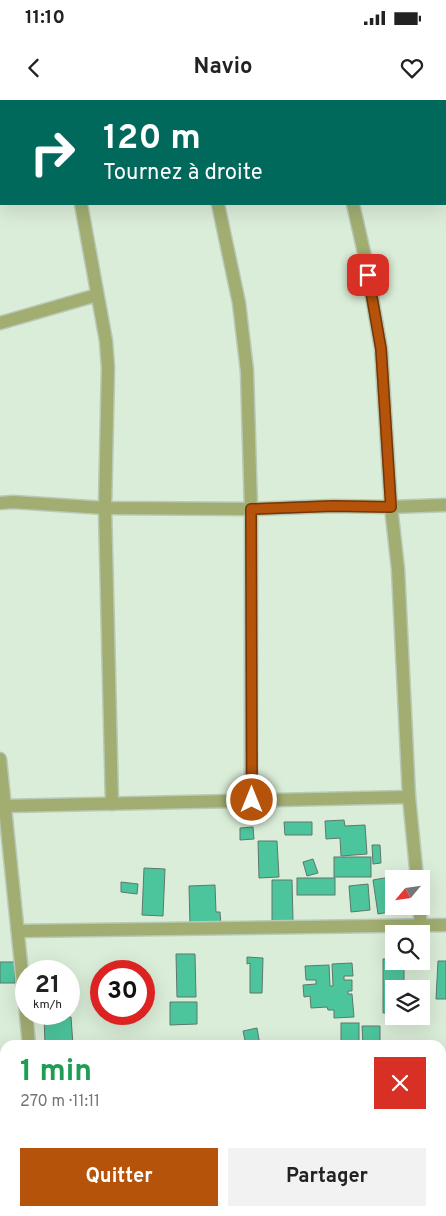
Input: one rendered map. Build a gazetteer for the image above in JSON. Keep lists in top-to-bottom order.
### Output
{
  "north": "bottom left",
  "page": {
    "status": "11:10",
    "header": "Navio",
    "turn": ["120 m", "Tournez à droite"],
    "speed": "21 km/h",
    "limit": "30",
    "heading": ["1 min", "270 m · 11:11"],
    "buttons": ["Quitter", "Partager"]
  }
}
